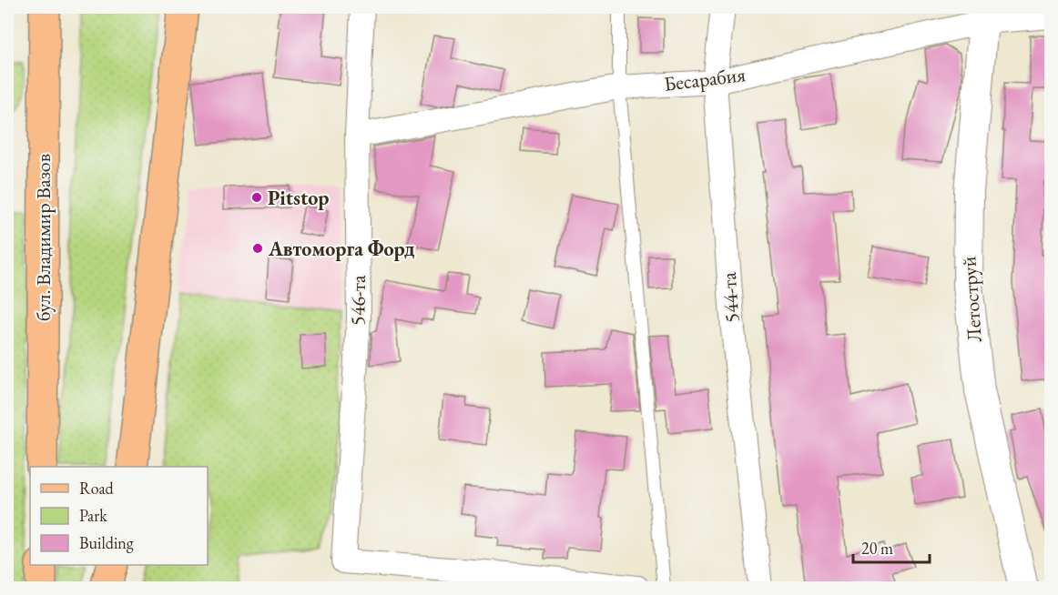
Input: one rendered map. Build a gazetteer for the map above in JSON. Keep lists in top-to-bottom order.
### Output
{
  "streets": {
    "main road": ["бул. Владимир Вазов"],
    "street": [
      "Бесарабия",
      "544-та",
      "Летоструй",
      "546-та"
    ]
  },
  "crossings": [
    ["Бесарабия", "544-та"],
    ["Бесарабия", "Летоструй"],
    ["Бесарабия", "546-та"]
  ],
  "places": ["Pitstop", "Автоморга Форд"],
  "legend": ["Road", "Park", "Building"],
  "scale_bar": "20 m"
}
